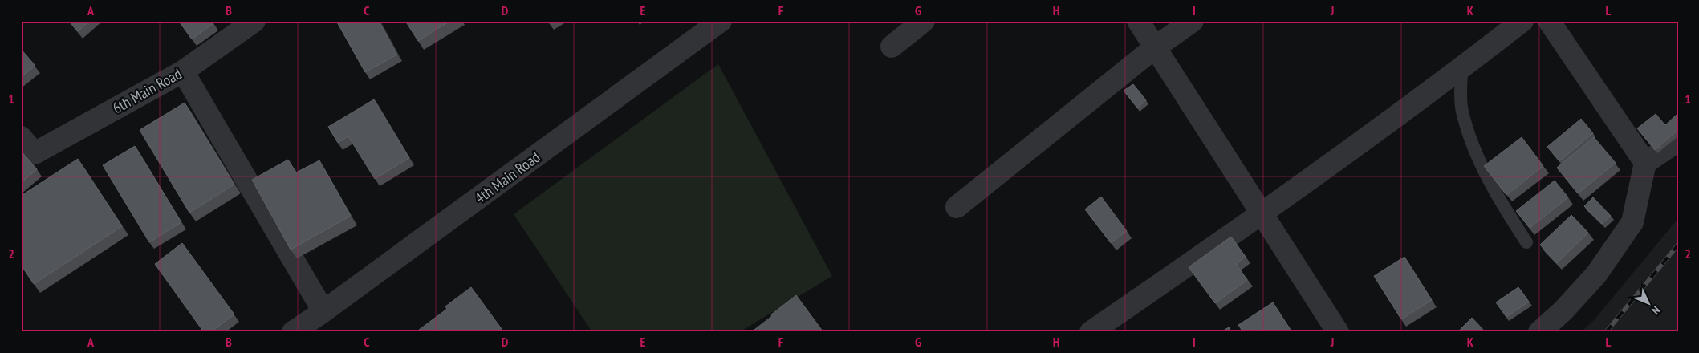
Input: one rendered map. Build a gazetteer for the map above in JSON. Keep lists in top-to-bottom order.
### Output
{
  "streets": {
    "street": ["6th Main Road", "4th Main Road"]
  },
  "north": "bottom right",
  "grid": {
    "columns": [
      "A",
      "B",
      "C",
      "D",
      "E",
      "F",
      "G",
      "H",
      "I",
      "J",
      "K",
      "L"
    ],
    "rows": ["1", "2"]
  }
}
